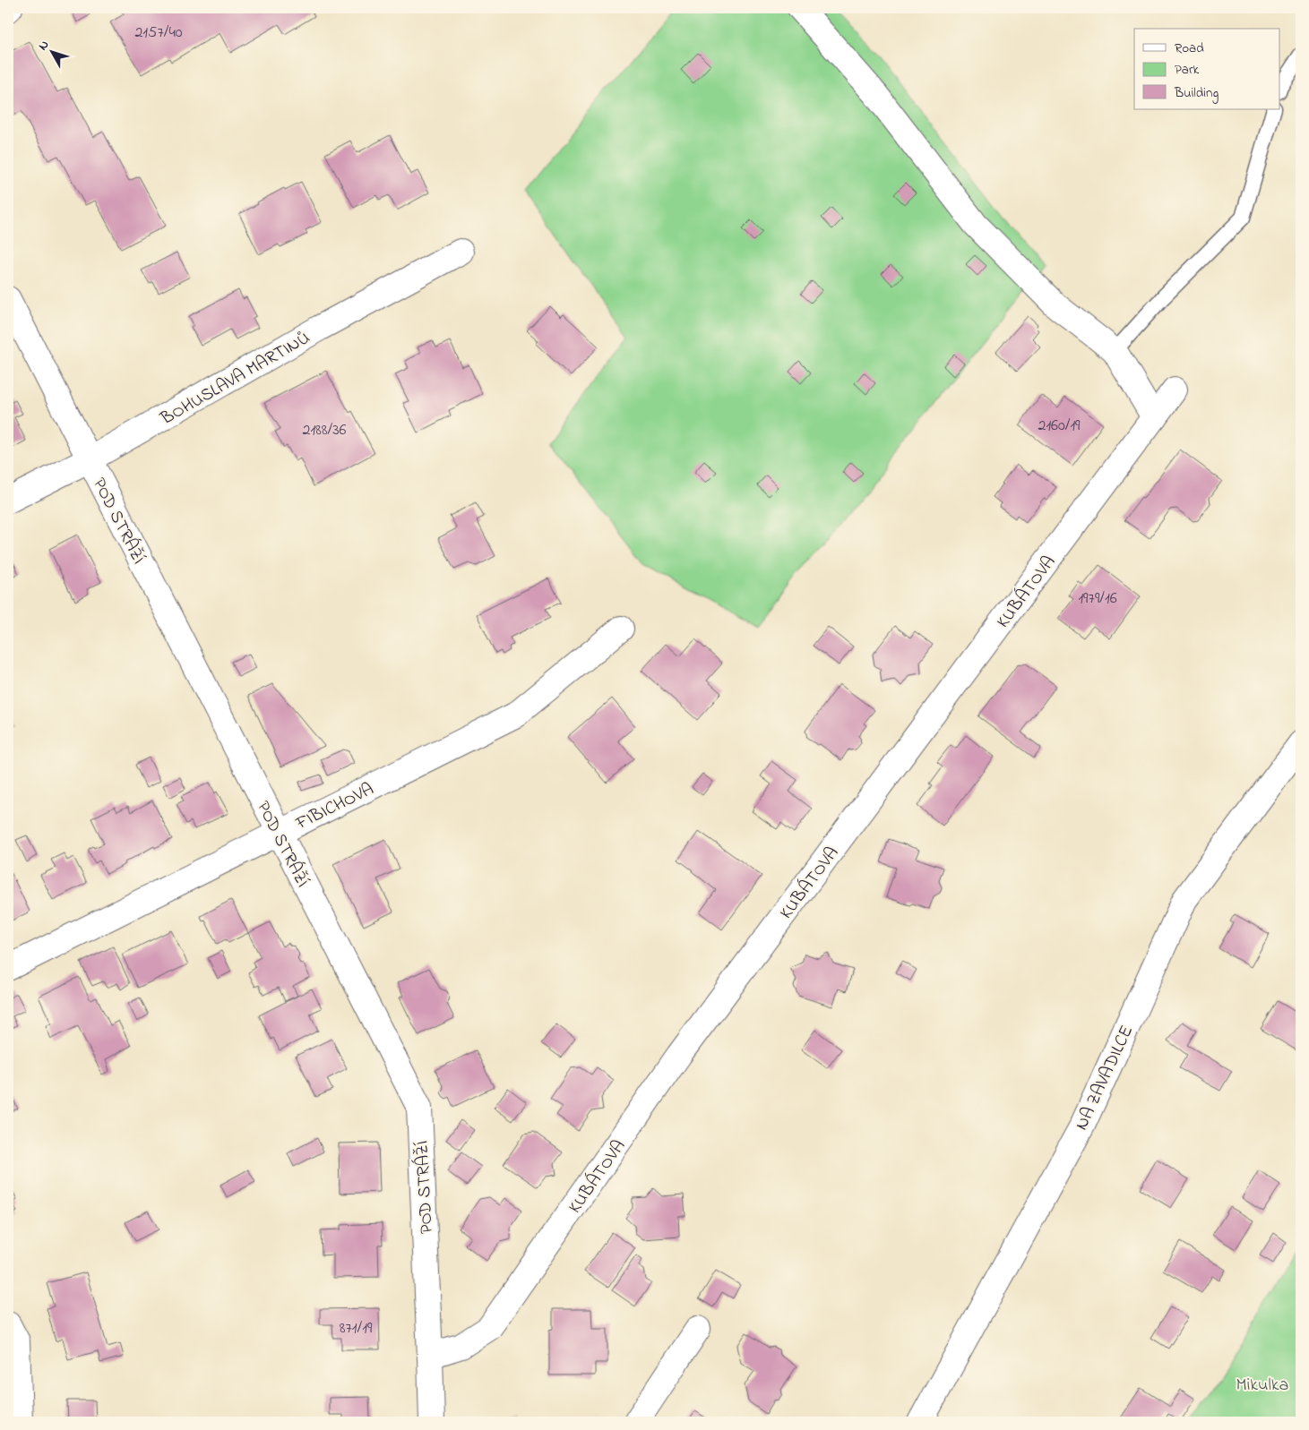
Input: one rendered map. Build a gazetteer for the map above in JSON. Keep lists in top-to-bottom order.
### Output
{
  "streets": {
    "street": [
      "BOHUSLAVA MARTINŮ",
      "POD STRÁŽÍ",
      "KUBÁTOVA",
      "FIBICHOVA",
      "NA ZAVADILCE"
    ]
  },
  "crossings": [
    ["BOHUSLAVA MARTINŮ", "POD STRÁŽÍ"],
    ["POD STRÁŽÍ", "KUBÁTOVA"],
    ["POD STRÁŽÍ", "FIBICHOVA"]
  ],
  "parks": ["Mikulka"],
  "house_numbers": [
    "2157/40",
    "2160/19",
    "2188/36",
    "1979/16",
    "871/19"
  ],
  "legend": ["Road", "Park", "Building"],
  "north": "top left"
}
